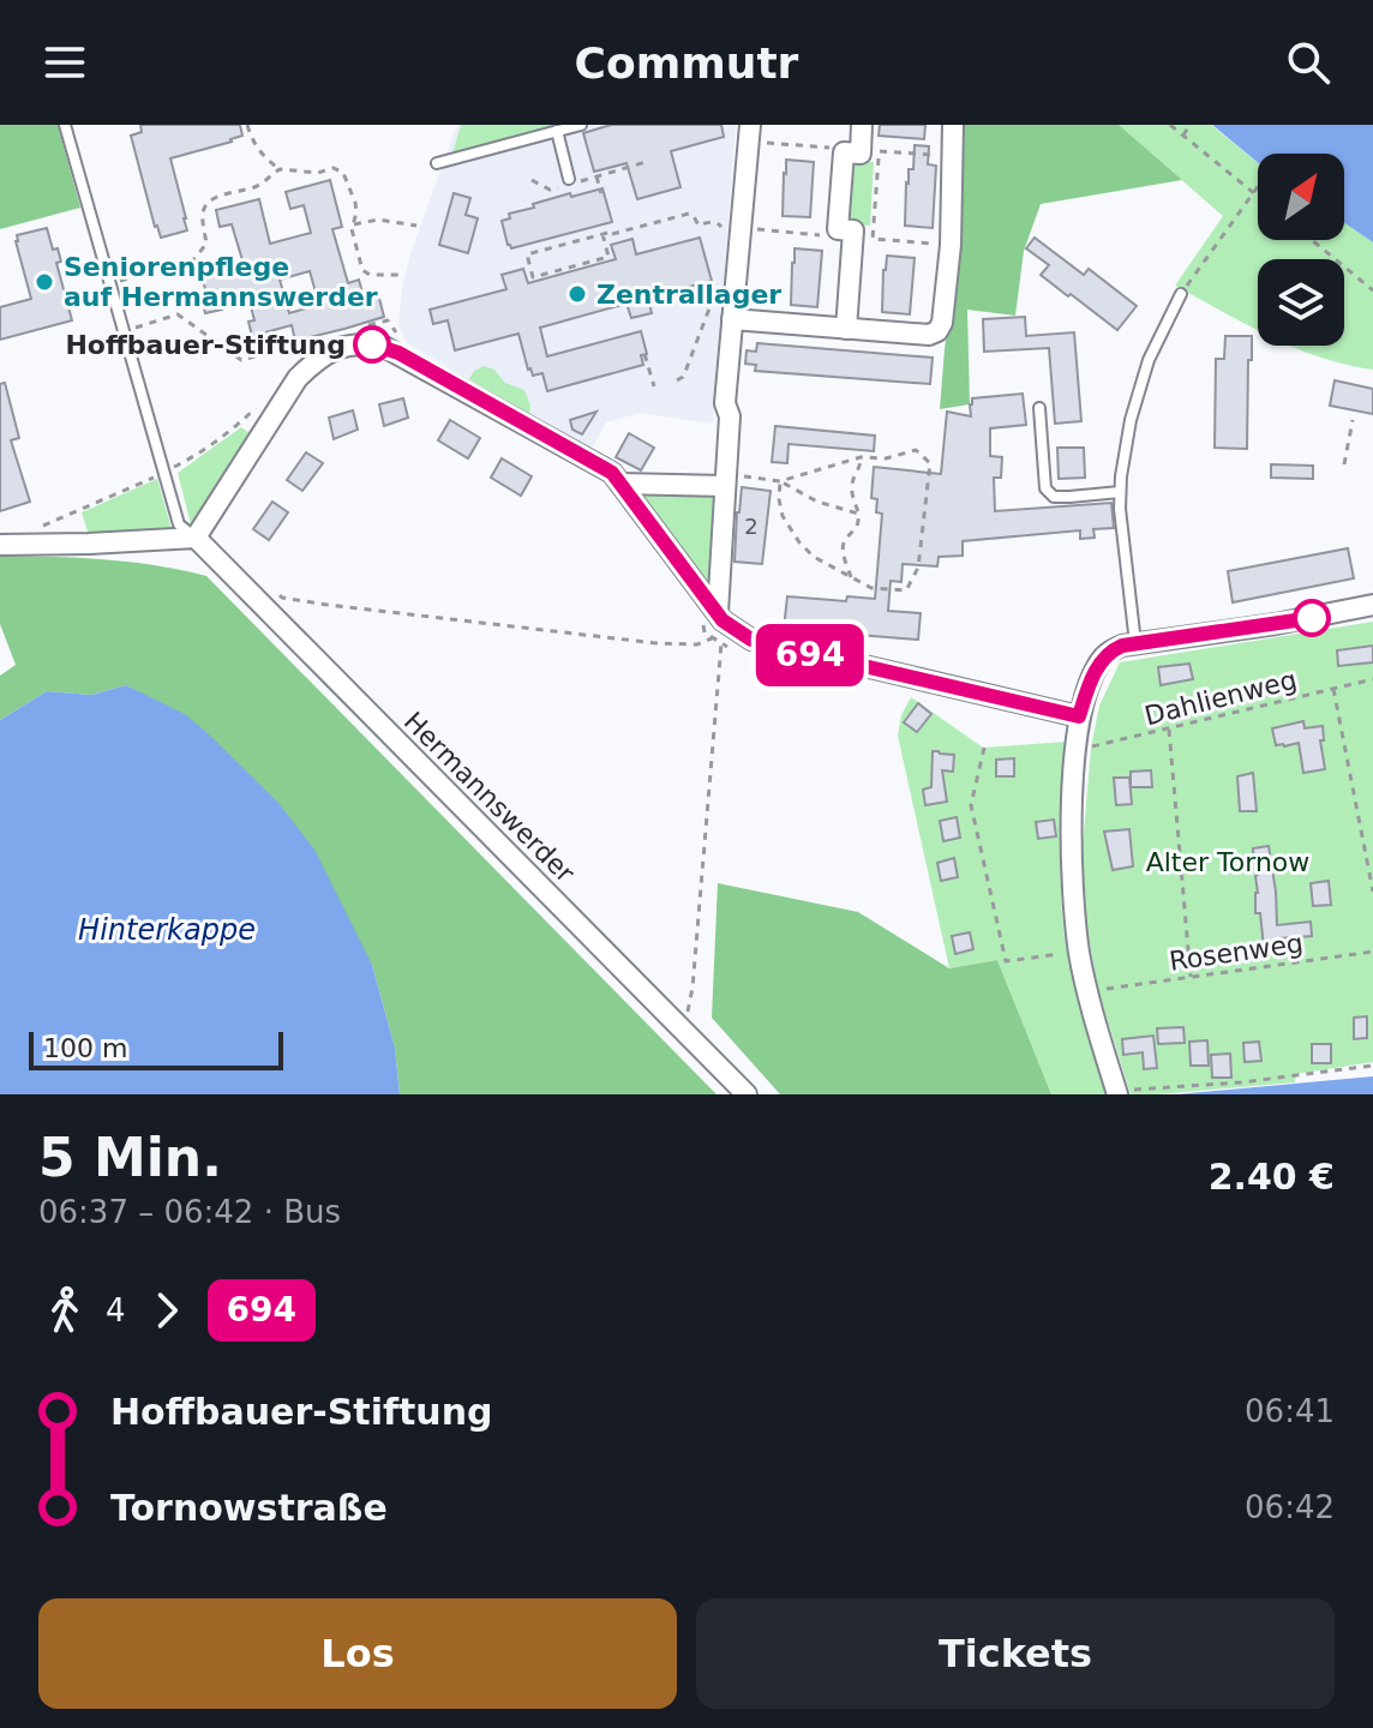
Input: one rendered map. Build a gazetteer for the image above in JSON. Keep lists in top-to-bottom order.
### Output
{
  "streets": {
    "street": ["Hermannswerder"],
    "path": ["Dahlienweg", "Rosenweg"]
  },
  "water": ["Hinterkappe"],
  "parks": ["Alter Tornow"],
  "places": ["Seniorenpflege auf Hermannswerder", "Zentrallager", "Hoffbauer-Stiftung"],
  "lines": ["bus line 694"],
  "house_numbers": ["2"],
  "scale_bar": "100 m",
  "north": "top right",
  "page": {
    "header": "Commutr",
    "on_map": "694",
    "scale": "100 m",
    "heading": ["5 Min.", "06:37 – 06:42 · Bus", "2.40 €"],
    "legs": ["4", "694"],
    "list": [
      {
        "name": "Hoffbauer-Stiftung",
        "value": "06:41"
      },
      {
        "name": "Tornowstraße",
        "value": "06:42"
      }
    ],
    "buttons": ["Los", "Tickets"]
  }
}
